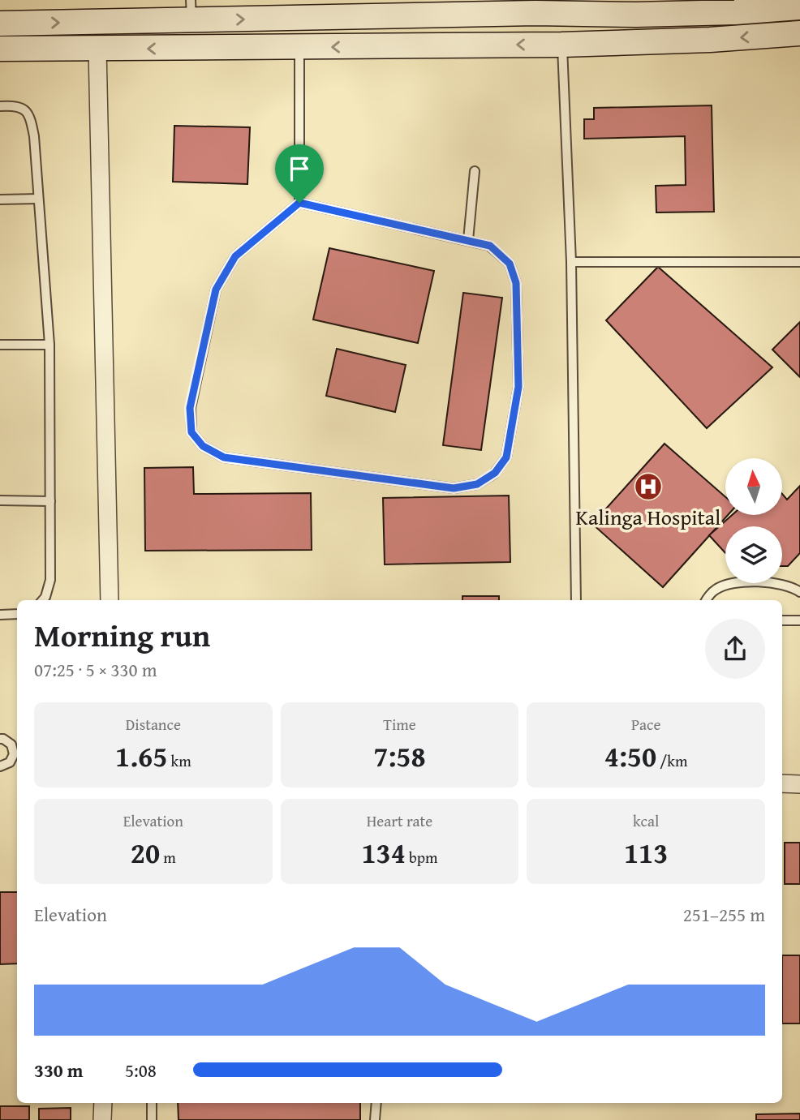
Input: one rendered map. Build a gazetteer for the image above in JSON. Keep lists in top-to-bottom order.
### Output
{
  "places": {
    "hospital": ["Kalinga Hospital"]
  },
  "north": "top",
  "page": {
    "heading": ["Morning run", "07:25 · 5 × 330 m"],
    "stats": [
      ["Distance", "1.65 km"],
      ["Time", "7:58"],
      ["Pace", "4:50 /km"],
      ["Elevation", "20 m"],
      ["Heart rate", "134 bpm"],
      ["kcal", "113"]
    ],
    "chart": ["Elevation", "251–255 m"],
    "list": [
      {
        "name": "330 m",
        "note": "5:08"
      }
    ]
  }
}
